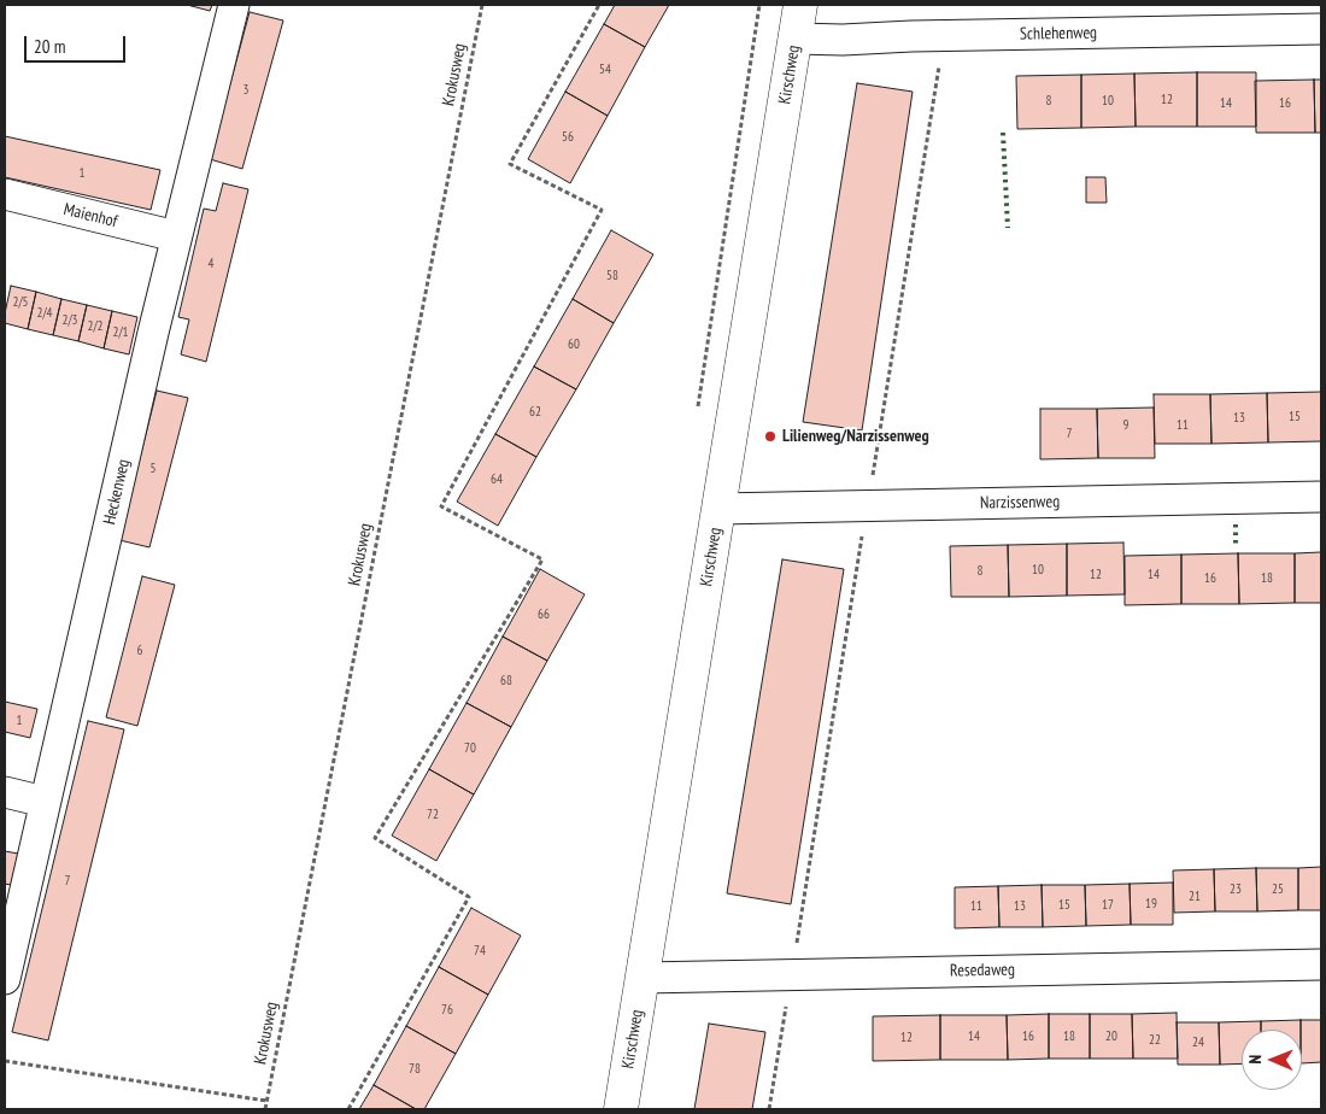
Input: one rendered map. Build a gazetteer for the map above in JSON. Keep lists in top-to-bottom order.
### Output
{
  "streets": {
    "main road": ["Kirschweg"],
    "street": [
      "Schlehenweg",
      "Maienhof",
      "Heckenweg",
      "Narzissenweg",
      "Resedaweg"
    ],
    "path": ["Krokusweg"]
  },
  "crossings": [
    ["Schlehenweg", "Kirschweg"],
    ["Kirschweg", "Narzissenweg"],
    ["Kirschweg", "Resedaweg"],
    ["Maienhof", "Heckenweg"]
  ],
  "places": ["Lilienweg/Narzissenweg"],
  "house_numbers": [
    "54",
    "3",
    "12",
    "8",
    "10",
    "14",
    "16",
    "56",
    "1",
    "4",
    "58",
    "2/5",
    "2/4",
    "2/3",
    "2/2",
    "2/1",
    "60",
    "62",
    "15",
    "13",
    "9",
    "11",
    "7",
    "5",
    "64",
    "10",
    "8",
    "12",
    "14",
    "16",
    "18",
    "66",
    "6",
    "68",
    "1",
    "70",
    "72",
    "7",
    "23",
    "25",
    "21",
    "19",
    "15",
    "17",
    "11",
    "13",
    "74",
    "76",
    "14",
    "16",
    "18",
    "20",
    "12",
    "22",
    "24",
    "78"
  ],
  "scale_bar": "20 m",
  "north": "left"
}
